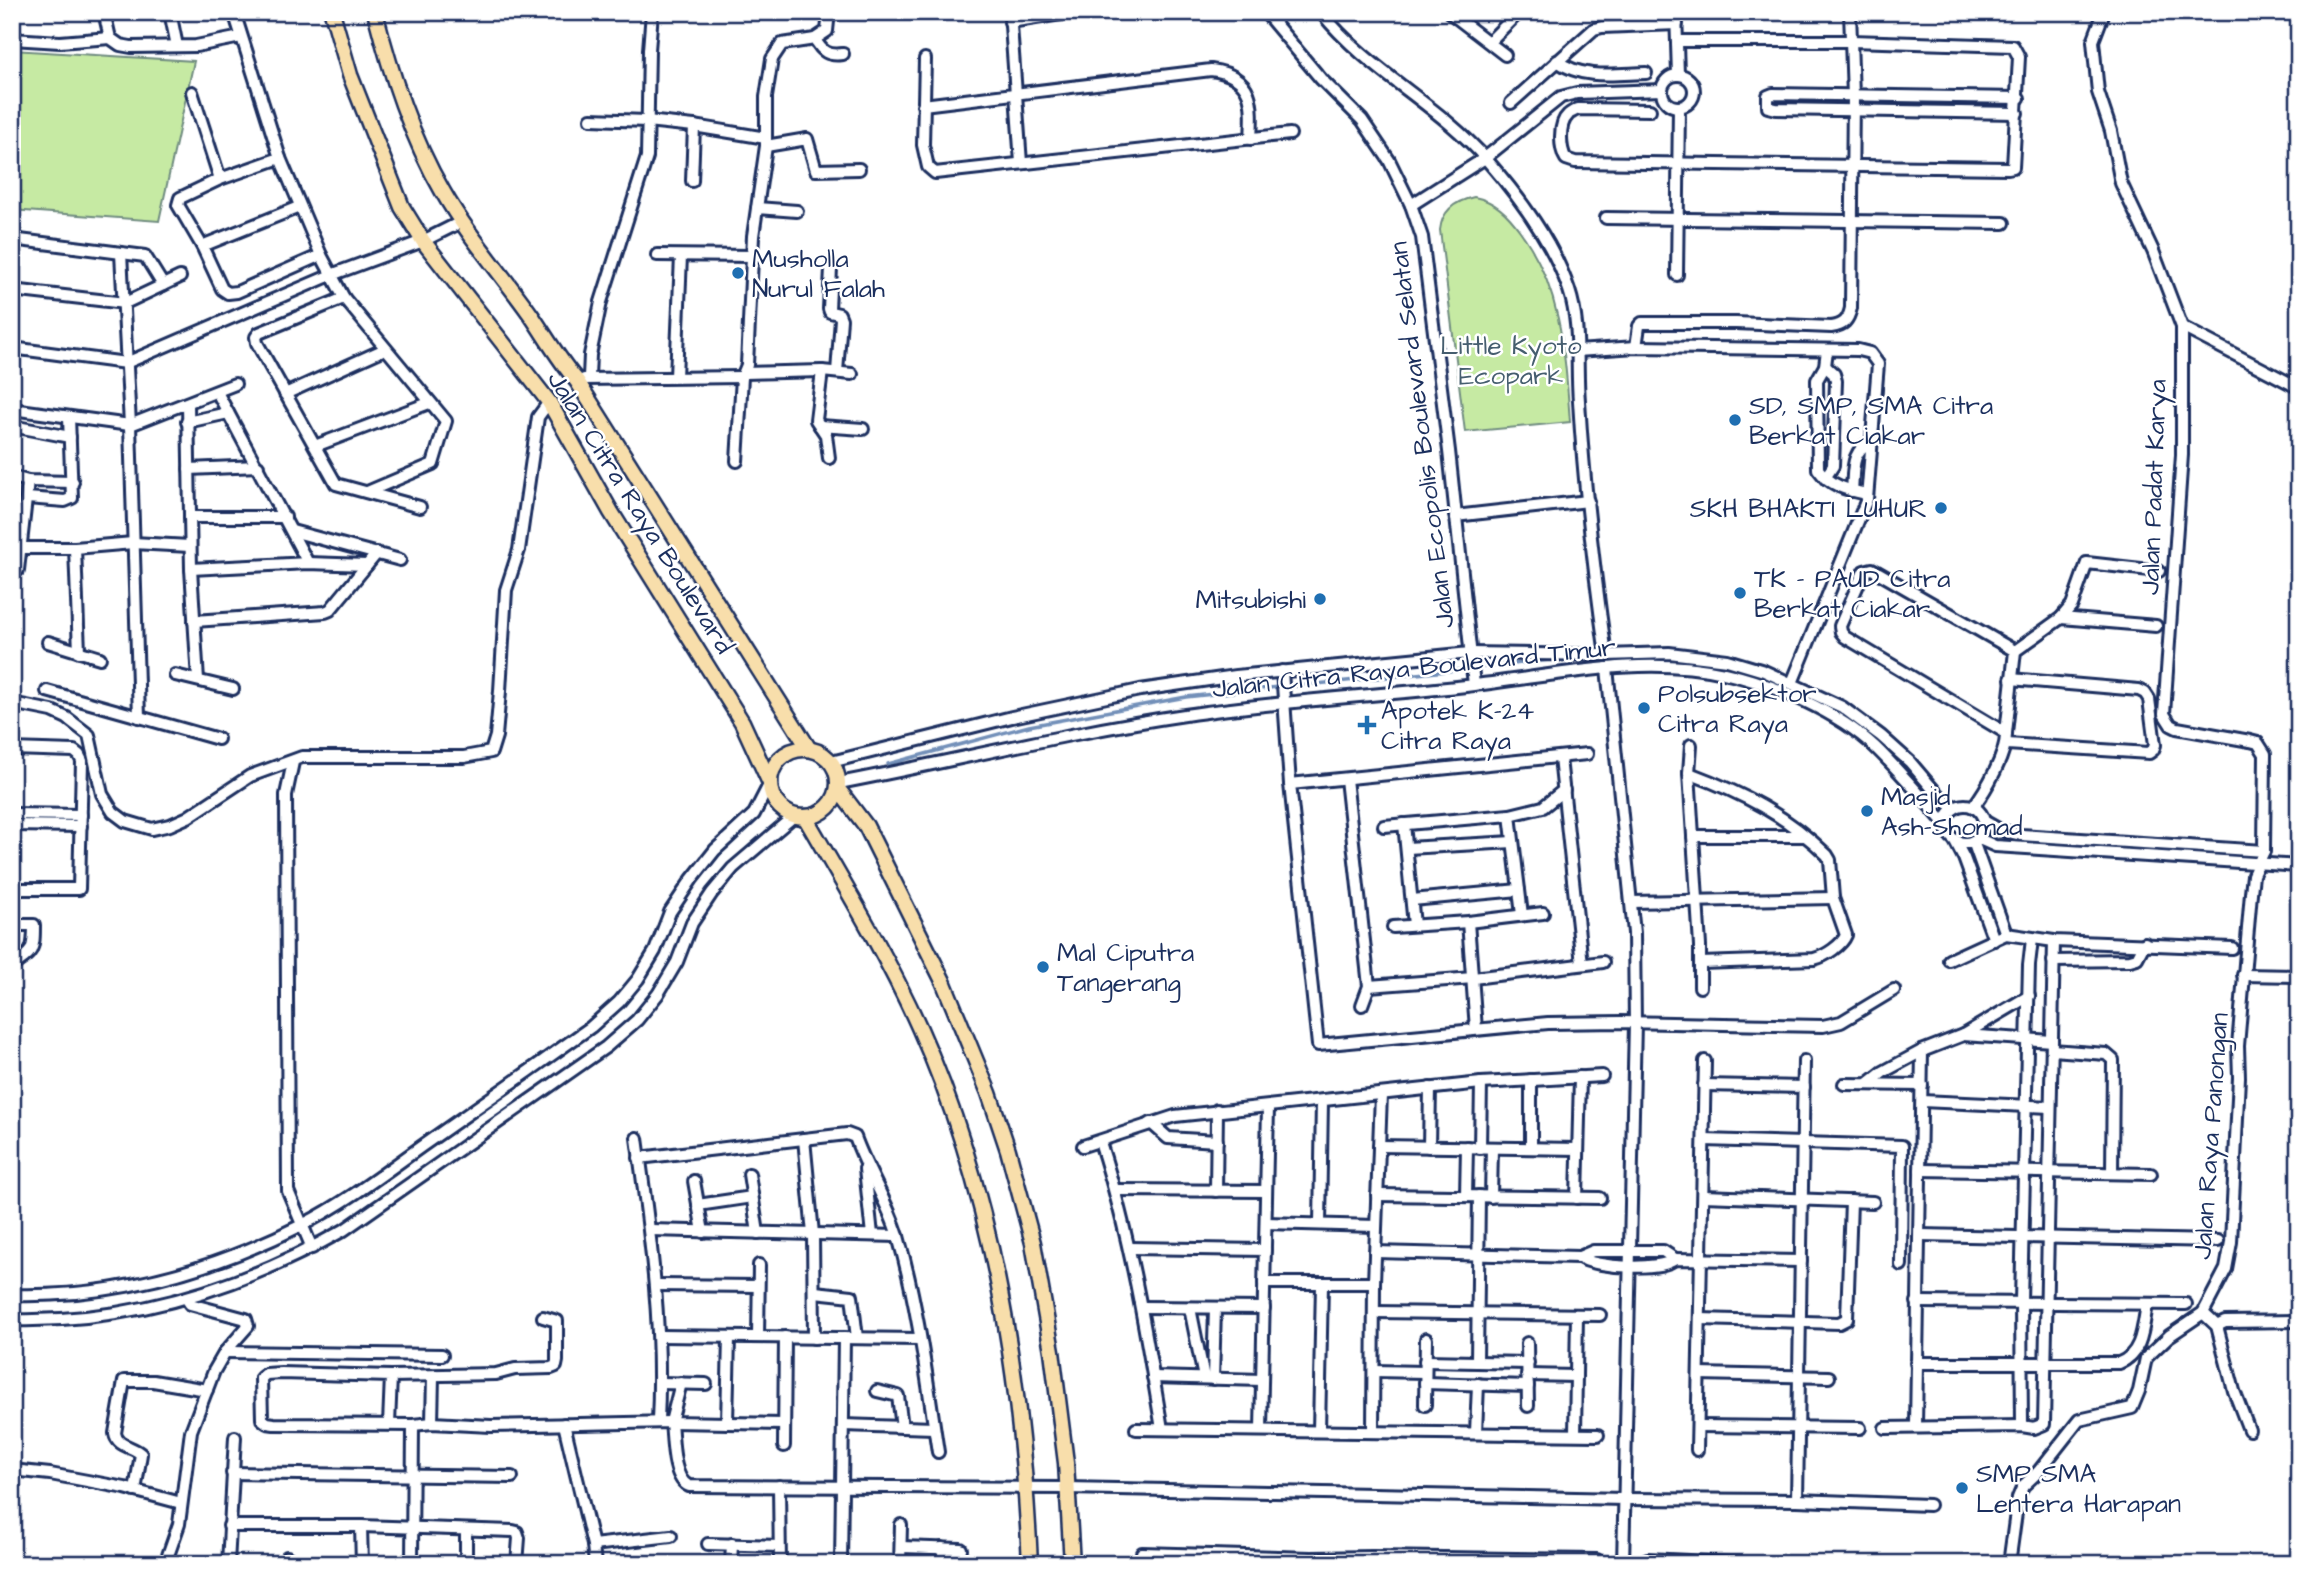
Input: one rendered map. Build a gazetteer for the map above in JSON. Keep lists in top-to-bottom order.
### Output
{
  "streets": {
    "main road": ["Jalan Citra Raya Boulevard"],
    "street": [
      "Jalan Ecopolis Boulevard Selatan",
      "Jalan Padat Karya",
      "Jalan Citra Raya Boulevard Timur",
      "Jalan Raya Panongan"
    ]
  },
  "crossings": [
    ["Jalan Ecopolis Boulevard Selatan", "Jalan Citra Raya Boulevard Timur"],
    ["Jalan Padat Karya", "Jalan Raya Panongan"],
    ["Jalan Citra Raya Boulevard", "Jalan Citra Raya Boulevard Timur"]
  ],
  "parks": ["Little Kyoto Ecopark"],
  "places": {
    "other": [
      "Musholla Nurul Falah",
      "SD, SMP, SMA Citra Berkat Ciakar",
      "SKH BHAKTI LUHUR",
      "TK - PAUD Citra Berkat Ciakar",
      "Mitsubishi",
      "Polsubsektor Citra Raya",
      "Masjid Ash-Shomad",
      "Mal Ciputra Tangerang",
      "SMP SMA Lentera Harapan"
    ],
    "health": ["Apotek K-24 Citra Raya"]
  }
}
